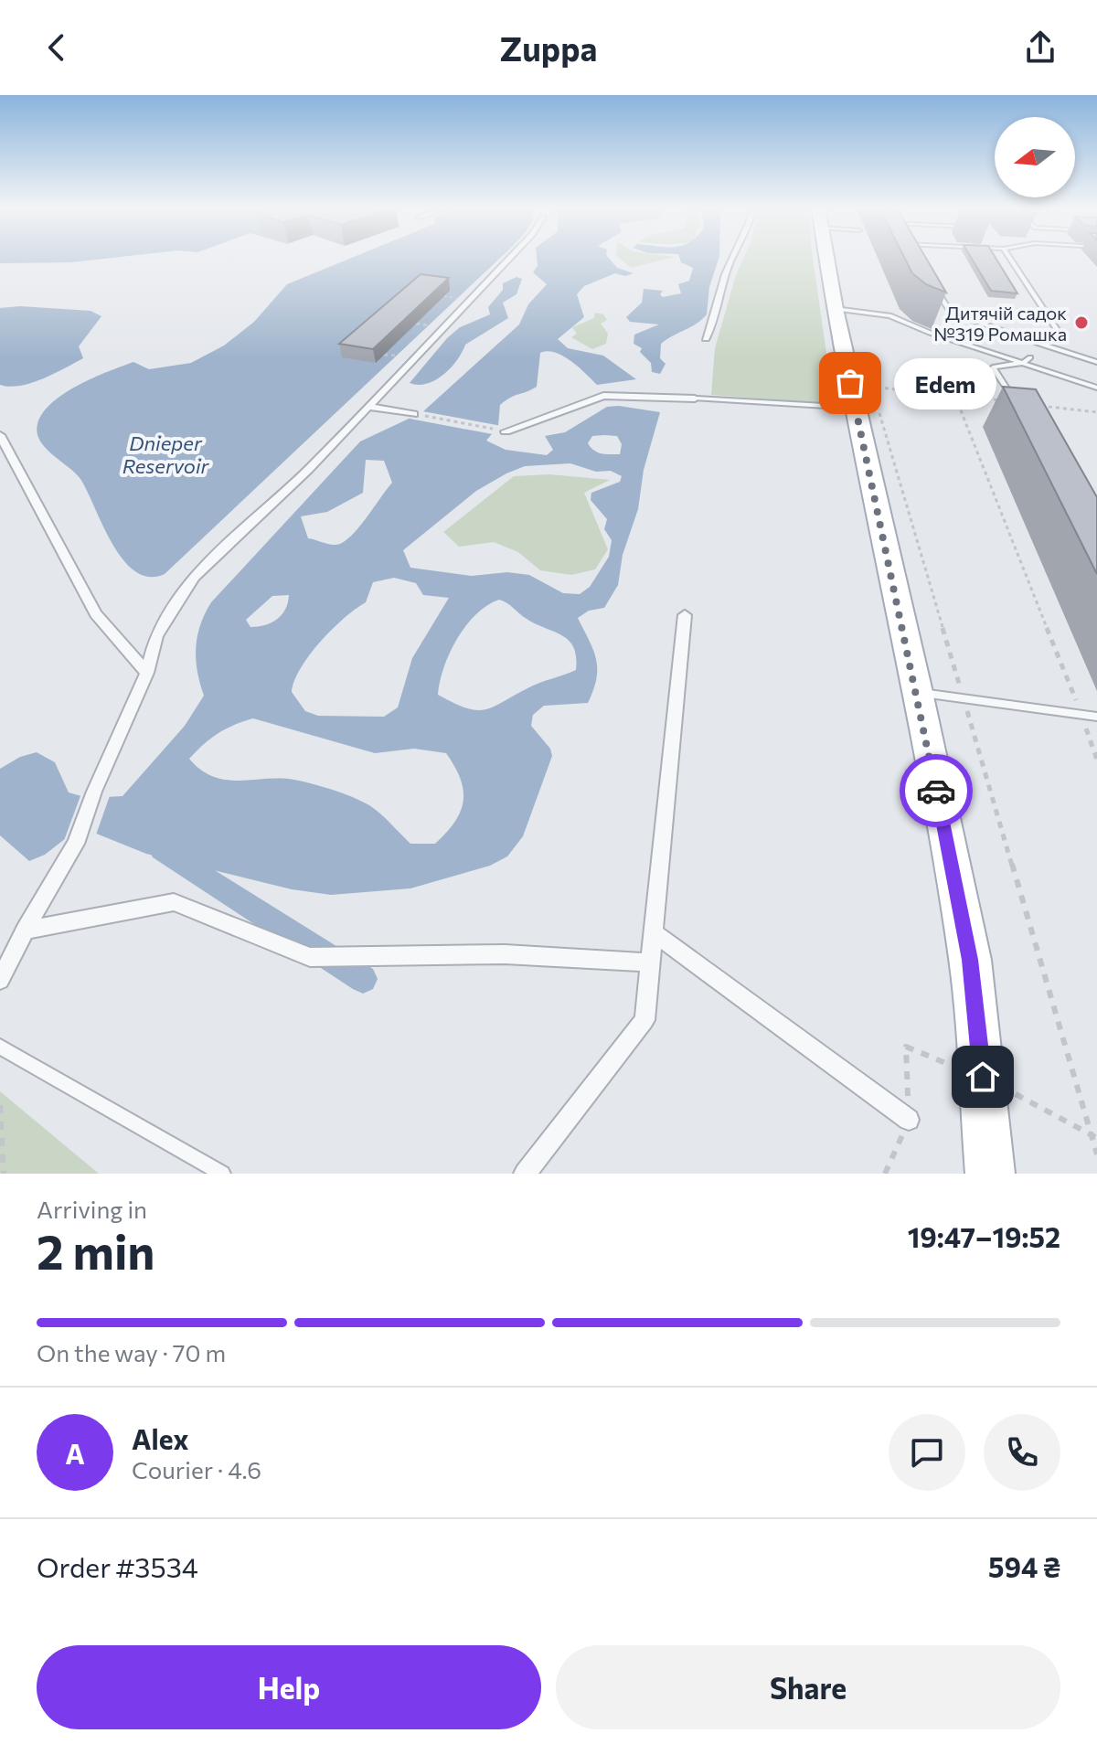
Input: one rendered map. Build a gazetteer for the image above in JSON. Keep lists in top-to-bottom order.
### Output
{
  "water": ["Dnieper Reservoir"],
  "places": ["Дитячій садок №319 Ромашка", "Edem"],
  "north": "left",
  "page": {
    "header": "Zuppa",
    "bubble": "Edem",
    "heading": ["2 min", "Arriving in", "19:47–19:52"],
    "panel": [
      "Alex",
      "Courier · 4.6",
      "Order #3534",
      "594 ₴"
    ],
    "bar": "On the way · 70 m",
    "round": "A",
    "buttons": ["Help", "Share"]
  }
}
